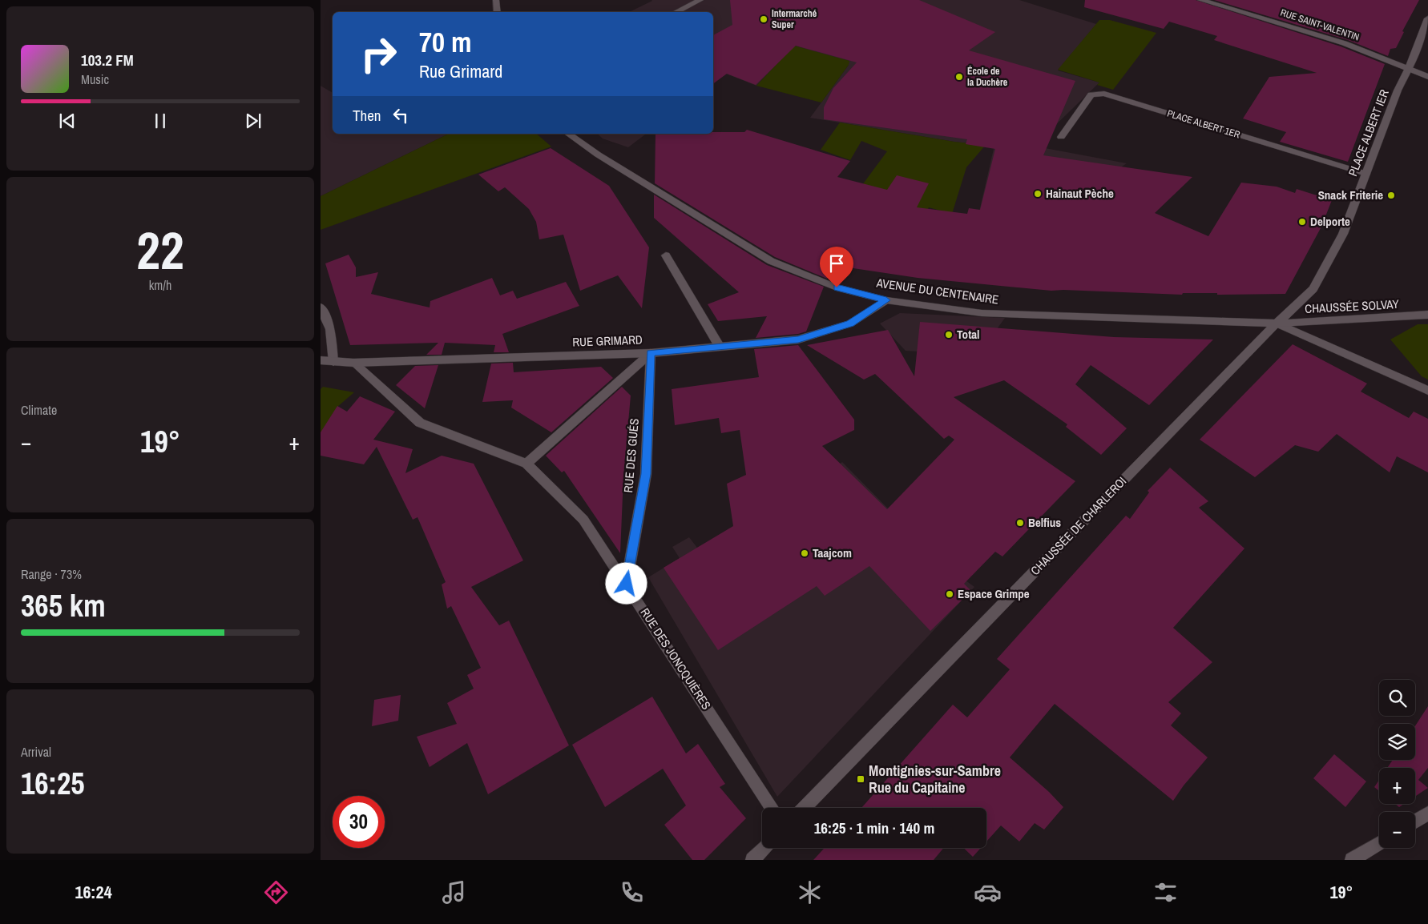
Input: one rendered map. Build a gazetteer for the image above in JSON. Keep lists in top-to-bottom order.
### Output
{
  "streets": {
    "main road": [
      "RUE SAINT-VALENTIN",
      "PLACE ALBERT IER",
      "AVENUE DU CENTENAIRE",
      "CHAUSSÉE SOLVAY",
      "RUE GRIMARD",
      "RUE DES GUÉS",
      "CHAUSSÉE DE CHARLEROI",
      "RUE DES JONCQUIÈRES"
    ],
    "street": ["PLACE ALBERT 1ER"]
  },
  "crossings": [
    ["RUE SAINT-VALENTIN", "PLACE ALBERT IER"],
    ["PLACE ALBERT 1ER", "PLACE ALBERT IER"],
    ["PLACE ALBERT IER", "AVENUE DU CENTENAIRE"],
    ["PLACE ALBERT IER", "CHAUSSÉE SOLVAY"],
    ["PLACE ALBERT IER", "CHAUSSÉE DE CHARLEROI"],
    ["AVENUE DU CENTENAIRE", "CHAUSSÉE SOLVAY"],
    ["AVENUE DU CENTENAIRE", "RUE GRIMARD"],
    ["AVENUE DU CENTENAIRE", "CHAUSSÉE DE CHARLEROI"],
    ["CHAUSSÉE SOLVAY", "CHAUSSÉE DE CHARLEROI"],
    ["RUE GRIMARD", "RUE DES GUÉS"],
    ["RUE GRIMARD", "RUE DES JONCQUIÈRES"],
    ["RUE DES GUÉS", "RUE DES JONCQUIÈRES"]
  ],
  "places": {
    "other": [
      "Intermarché Super",
      "École de la Duchère",
      "Hainaut Pèche",
      "Snack Friterie",
      "Delporte",
      "Total",
      "Belfius",
      "Taajcom",
      "Espace Grimpe"
    ],
    "transit": ["Montignies-sur-Sambre Rue du Capitaine"]
  },
  "page": {
    "turn": ["70 m", "Rue Grimard"],
    "song": ["103.2 FM", "Music"],
    "then": "Then",
    "tile": [
      ["22", "km/h"],
      "Climate",
      ["Range · 73%", "365 km"],
      ["Arrival", "16:25"]
    ],
    "heat": ["−", "19°", "+"],
    "map_buttons": ["+", "−"],
    "limit": "30",
    "trip": "16:25 · 1 min · 140 m",
    "tabs": ["16:24", "19°"]
  }
}
